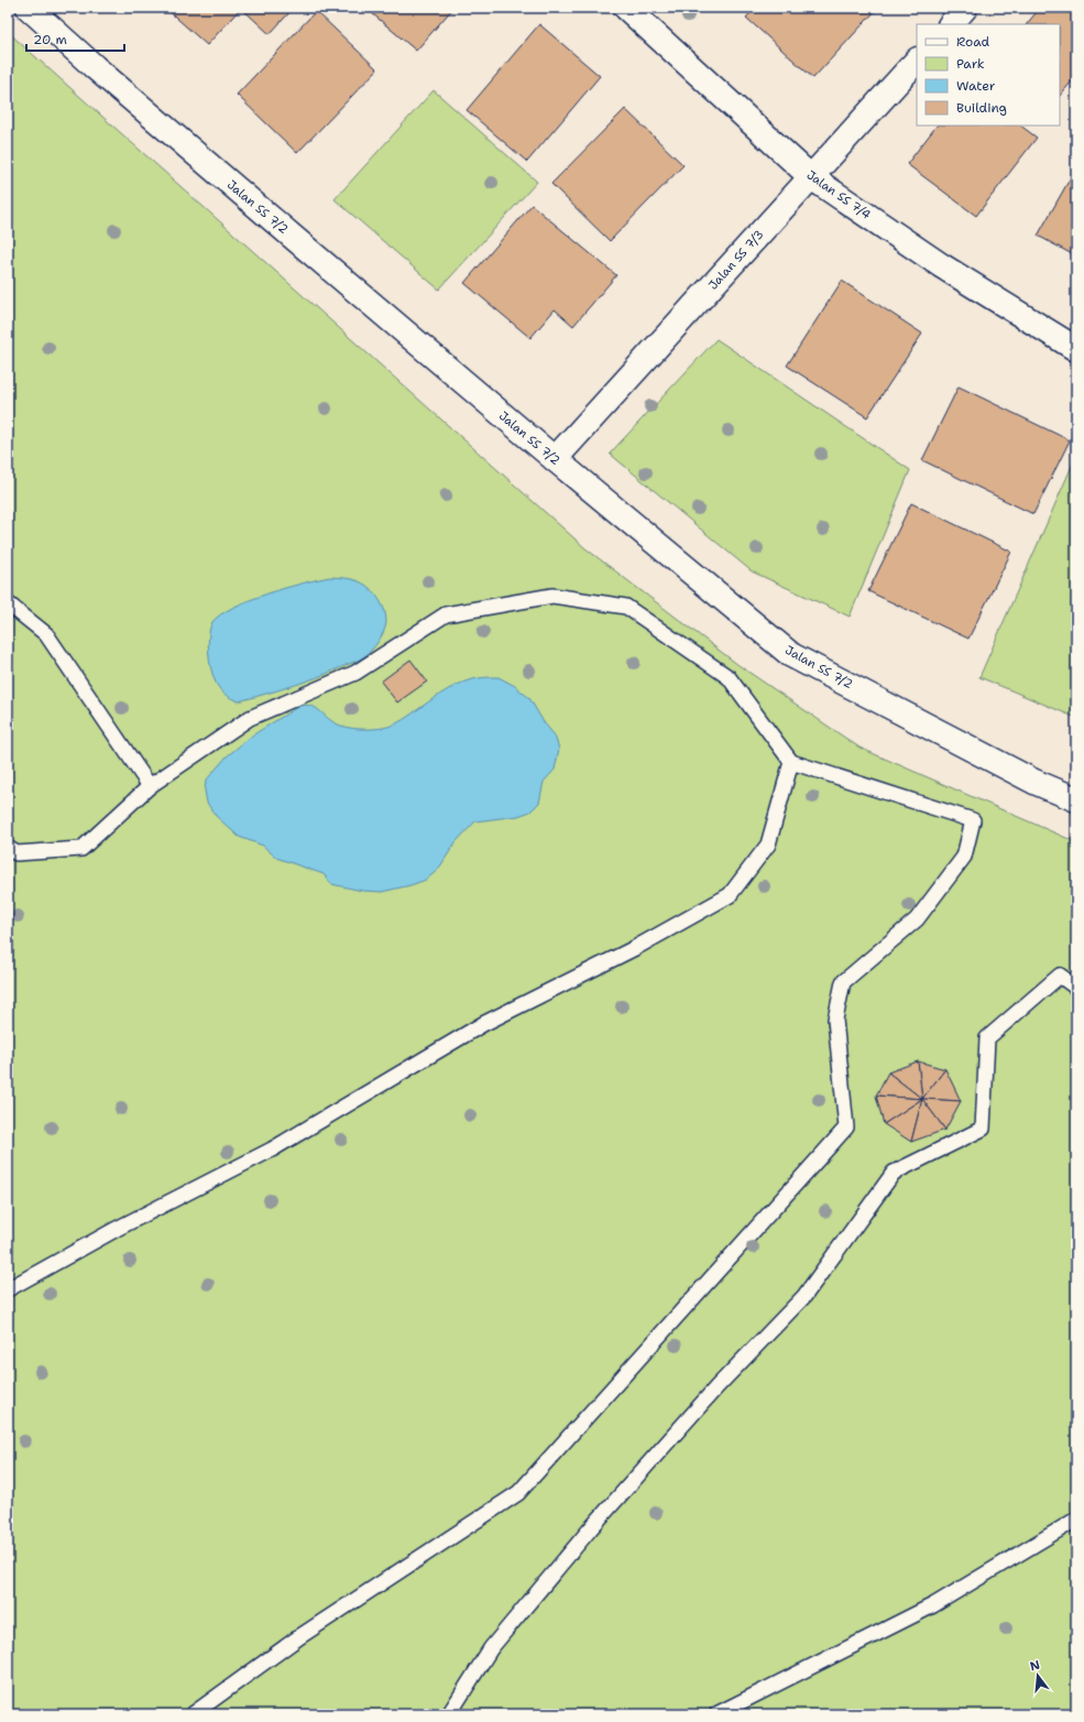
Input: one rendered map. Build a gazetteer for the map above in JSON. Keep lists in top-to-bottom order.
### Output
{
  "streets": {
    "street": ["Jalan SS 7/4", "Jalan SS 7/2", "Jalan SS 7/3"]
  },
  "crossings": [
    ["Jalan SS 7/4", "Jalan SS 7/3"],
    ["Jalan SS 7/2", "Jalan SS 7/3"]
  ],
  "legend": [
    "Road",
    "Park",
    "Water",
    "Building"
  ],
  "scale_bar": "20 m",
  "north": "top"
}
